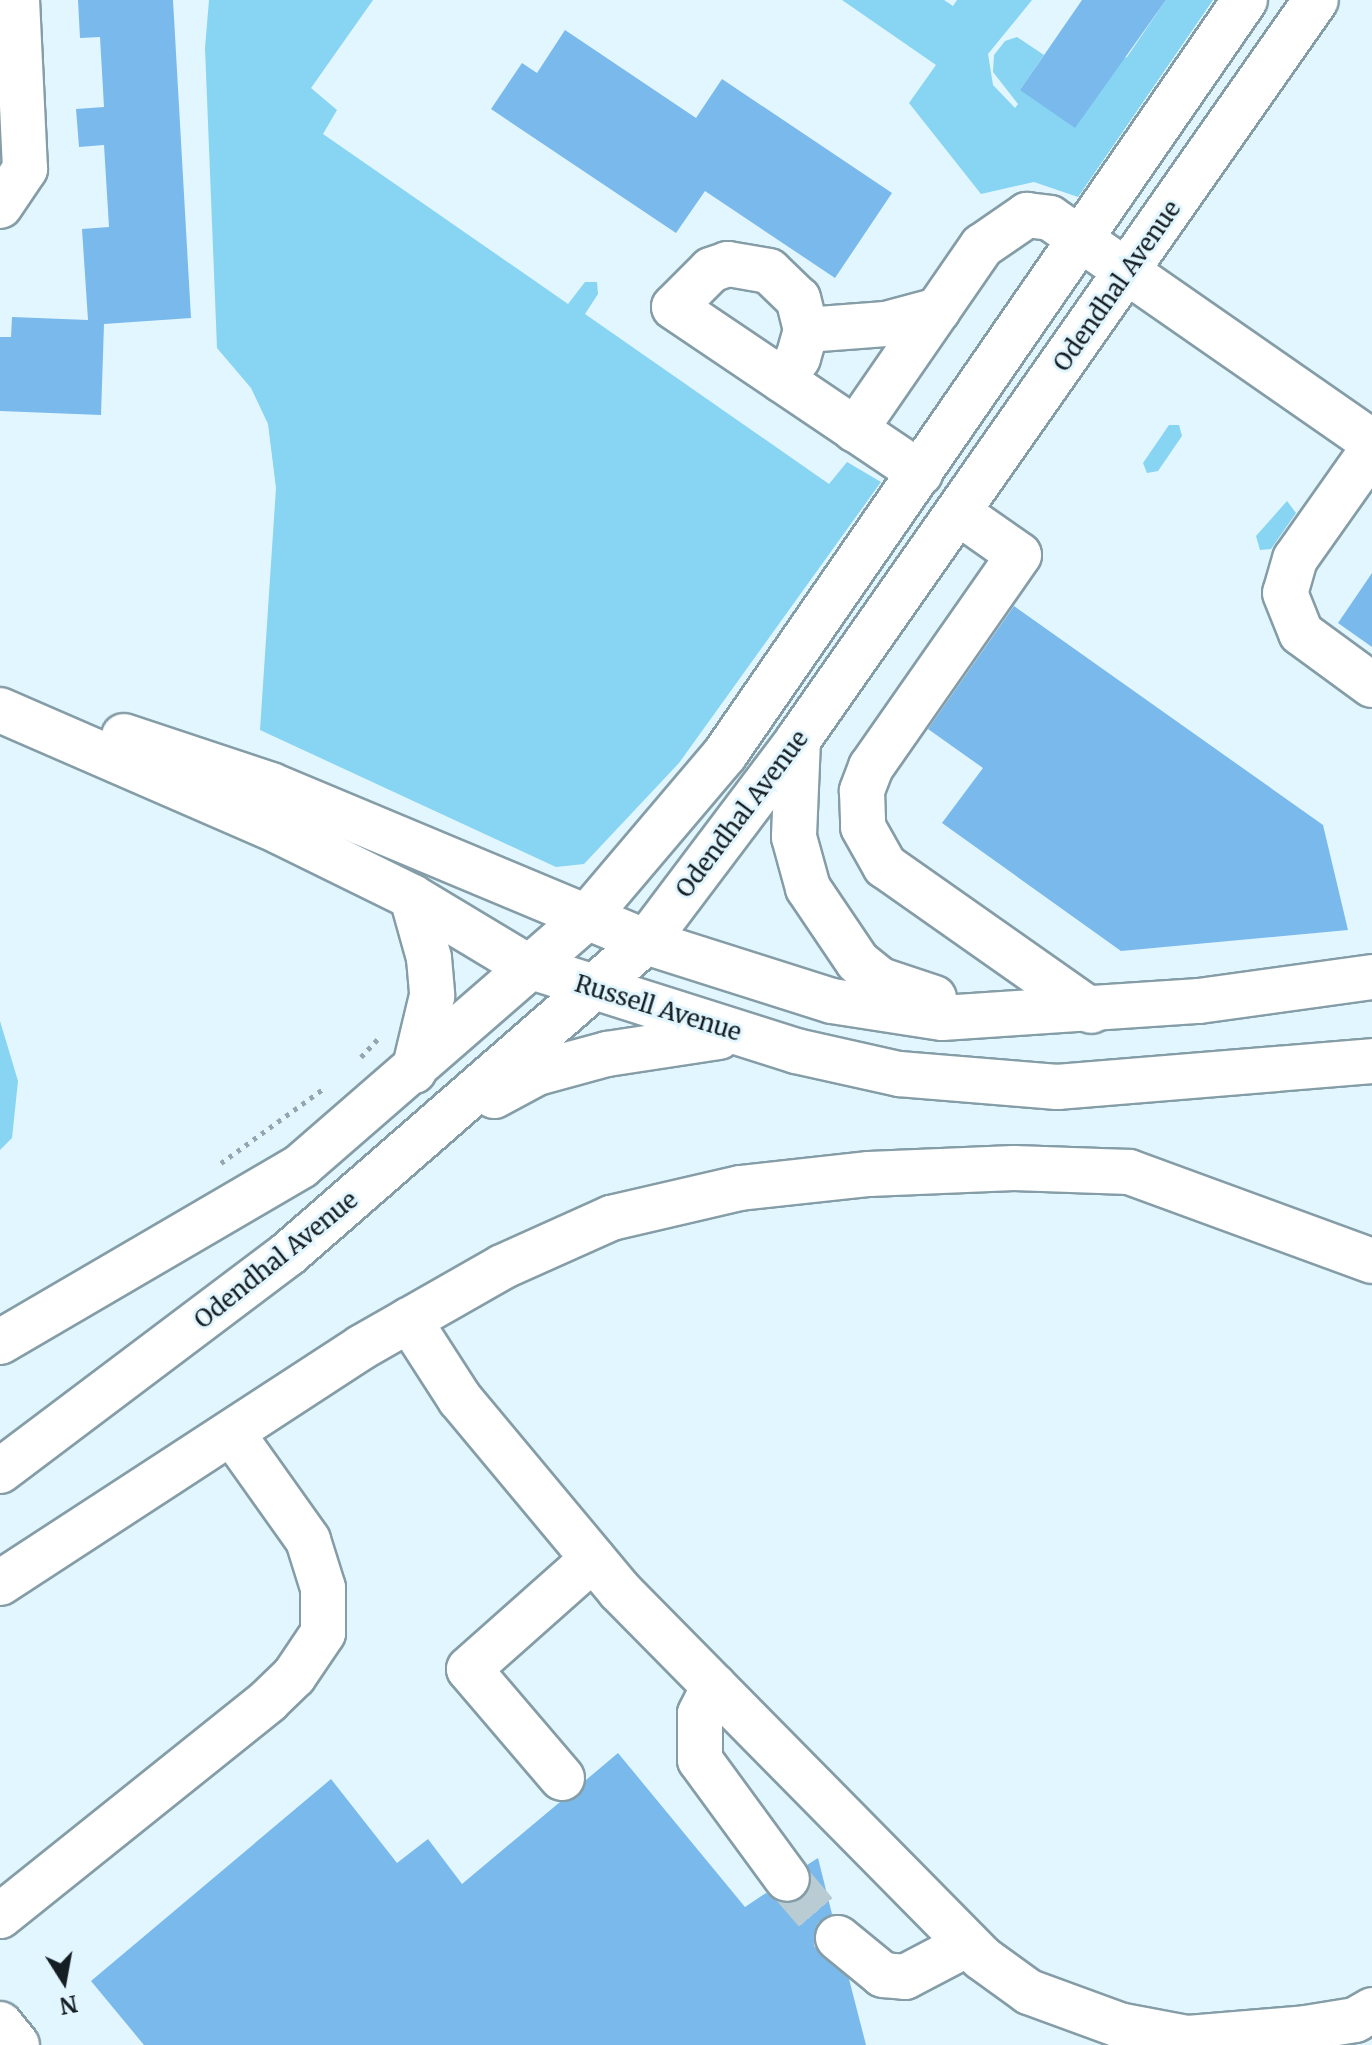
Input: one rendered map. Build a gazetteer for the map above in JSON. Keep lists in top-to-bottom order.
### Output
{
  "streets": {
    "street": ["Odendhal Avenue", "Russell Avenue"]
  },
  "crossings": [
    ["Odendhal Avenue", "Russell Avenue"]
  ],
  "north": "bottom"
}
